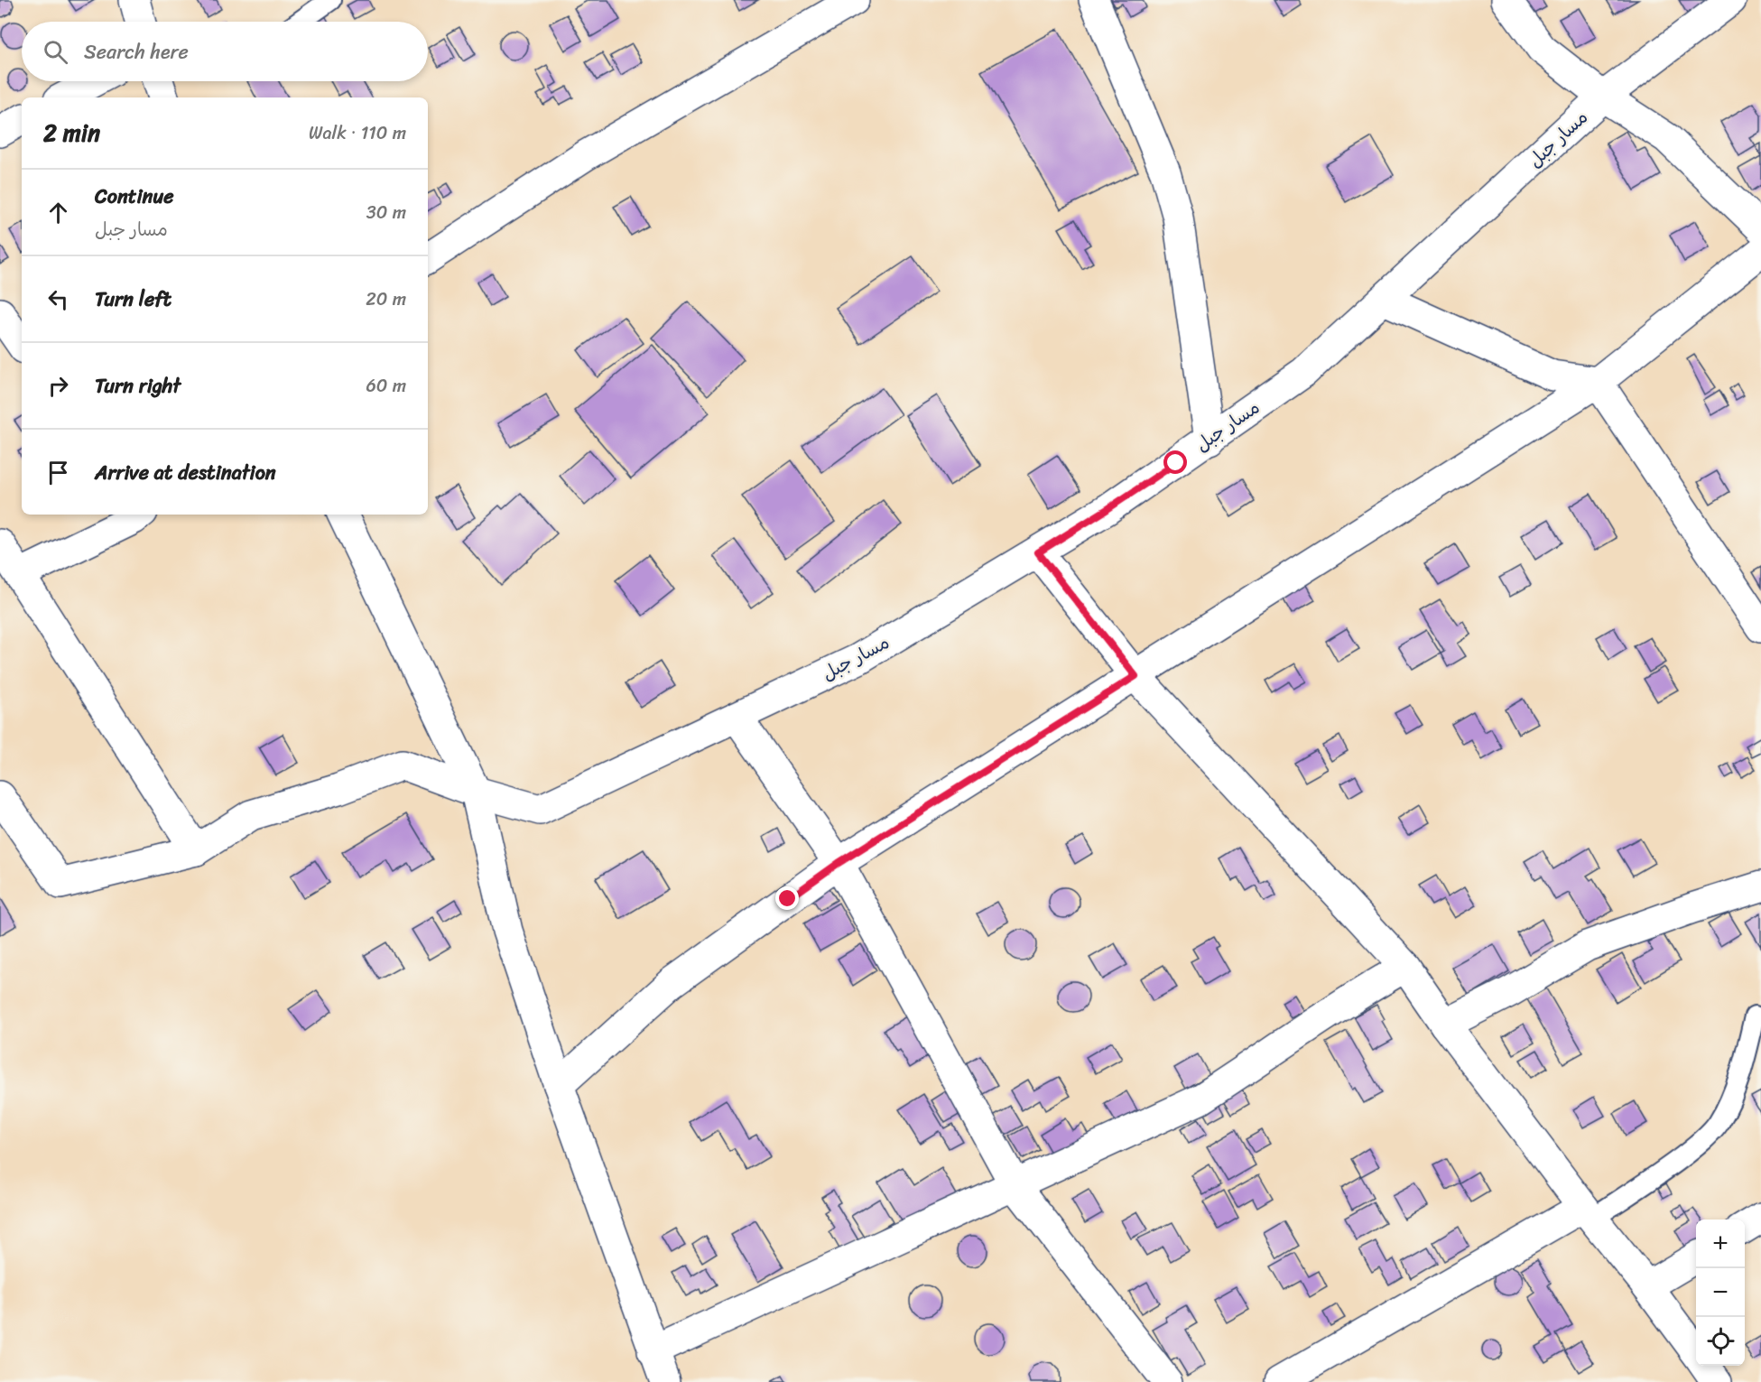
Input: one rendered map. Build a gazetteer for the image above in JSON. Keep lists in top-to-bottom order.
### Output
{
  "streets": {
    "street": ["مسار جبل"]
  },
  "page": {
    "search": "Search here",
    "heading": ["2 min", "Walk · 110 m"],
    "list": [
      ["Continue", "مسار جبل", "30 m"],
      ["Turn left", "20 m"],
      ["Turn right", "60 m"],
      "Arrive at destination"
    ],
    "map_buttons": ["+", "−"]
  }
}
